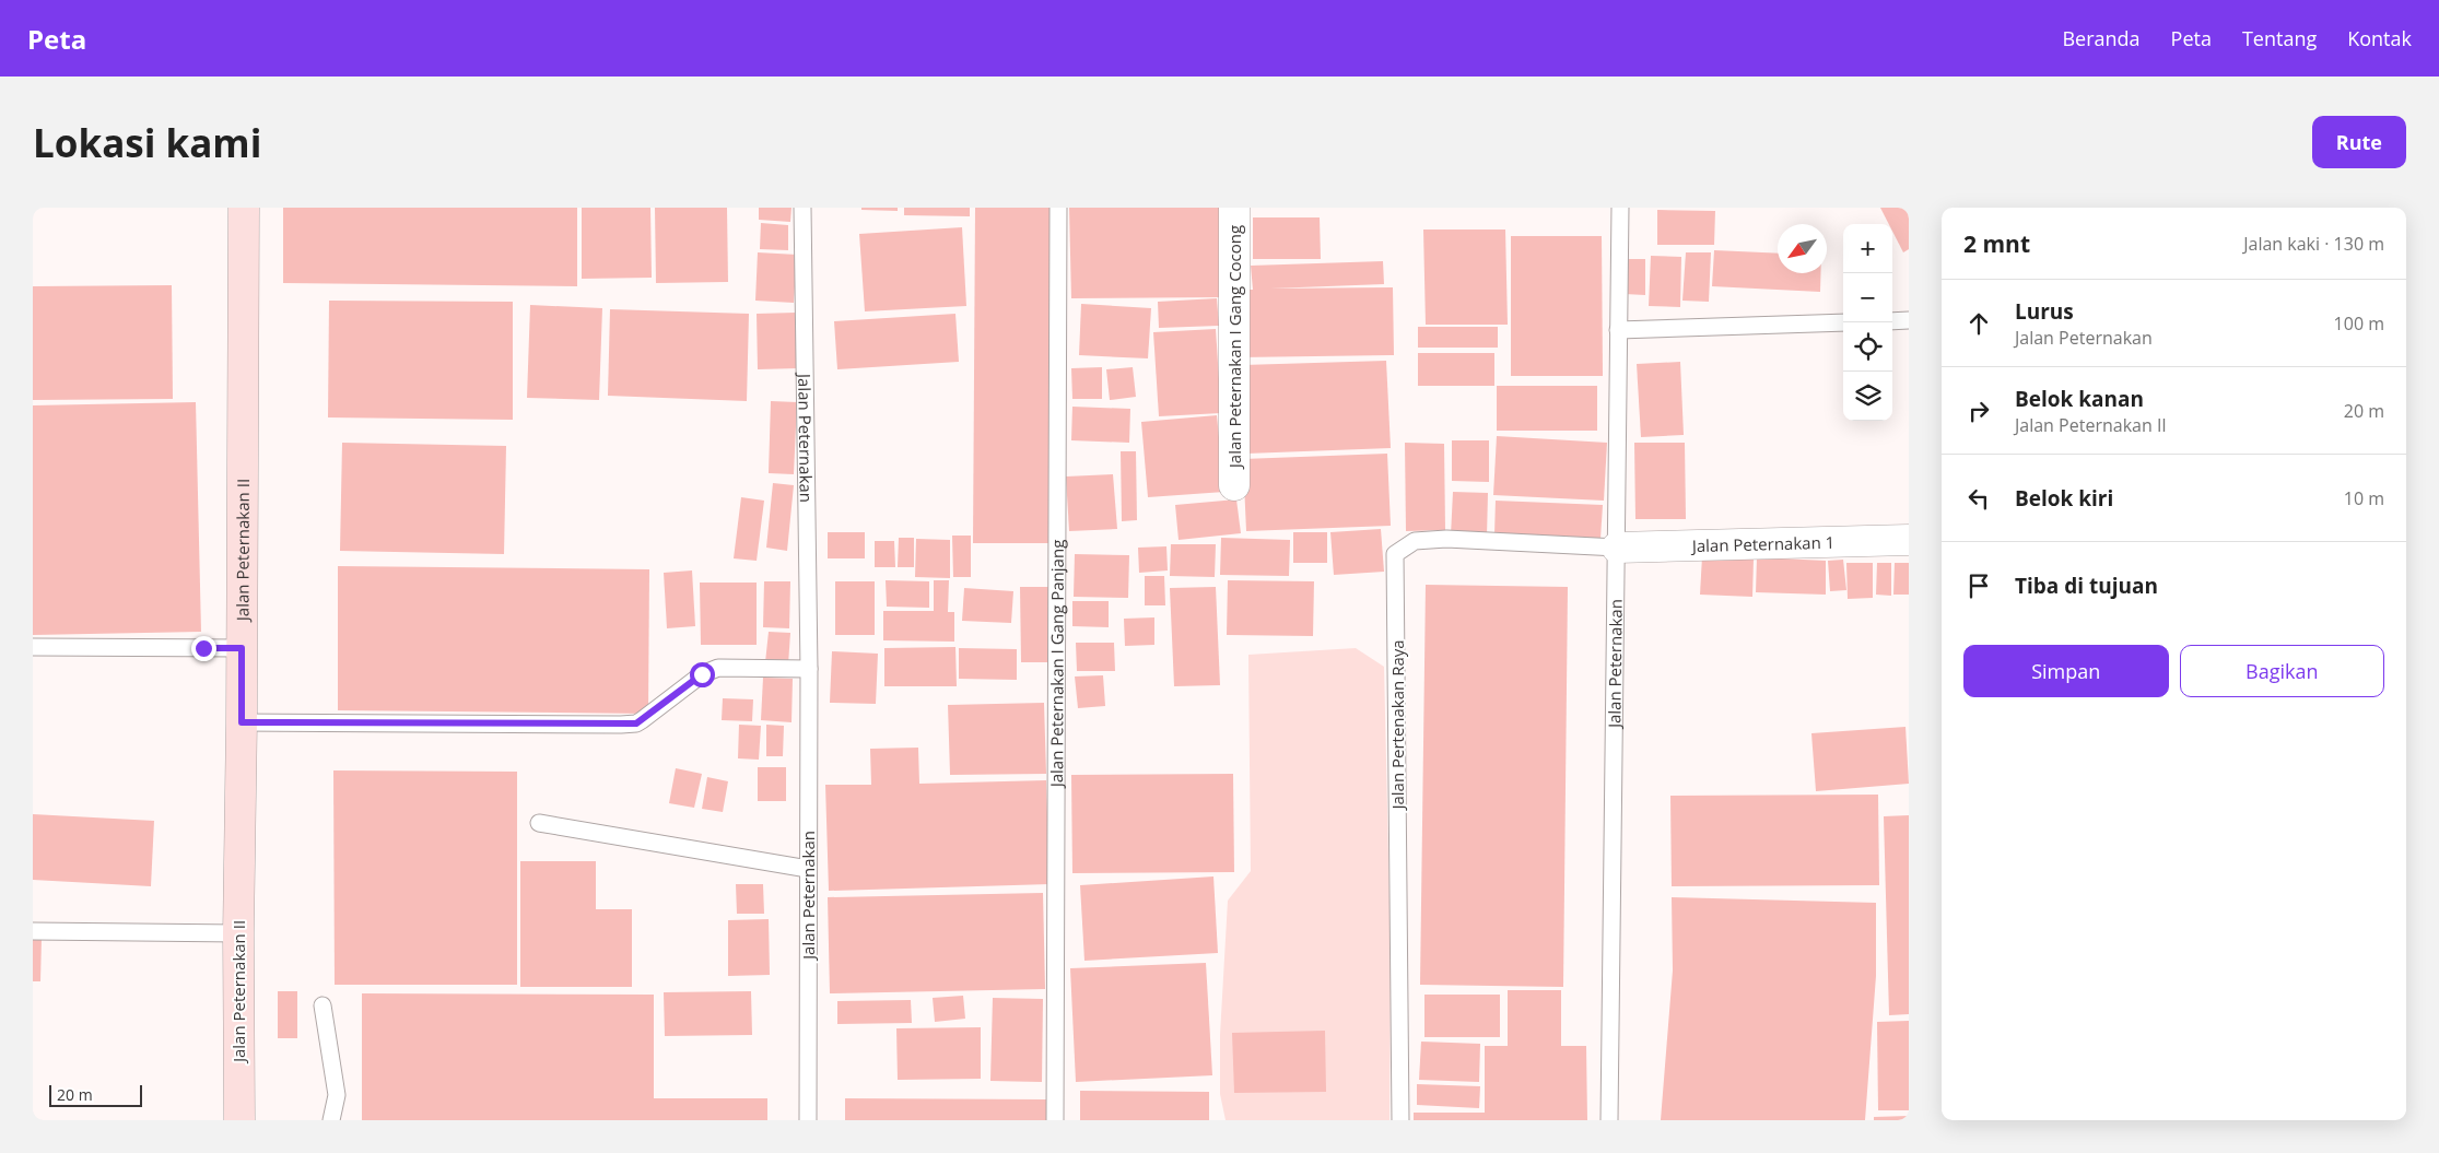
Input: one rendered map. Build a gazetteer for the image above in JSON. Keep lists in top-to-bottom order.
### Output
{
  "streets": {
    "street": ["Jalan Peternakan I Gang Cocong", "Jalan Peternakan 1", "Jalan Peternakan II"],
    "lane": ["Jalan Peternakan", "Jalan Peternakan I Gang Panjang", "Jalan Pertenakan Raya"]
  },
  "crossings": [
    ["Jalan Peternakan", "Jalan Peternakan 1"],
    ["Jalan Peternakan", "Jalan Pertenakan Raya"],
    ["Jalan Peternakan 1", "Jalan Pertenakan Raya"]
  ],
  "scale_bar": "20 m",
  "north": "bottom left",
  "page": {
    "header": "Peta",
    "nav": [
      "Beranda",
      "Peta",
      "Tentang",
      "Kontak"
    ],
    "buttons": [
      "Rute",
      ["Simpan", "Bagikan"]
    ],
    "title": "Lokasi kami",
    "heading": ["2 mnt", "Jalan kaki · 130 m"],
    "map_buttons": ["+", "−"],
    "list": [
      ["Lurus", "Jalan Peternakan", "100 m"],
      ["Belok kanan", "Jalan Peternakan II", "20 m"],
      ["Belok kiri", "10 m"],
      "Tiba di tujuan"
    ],
    "scale": "20 m"
  }
}
